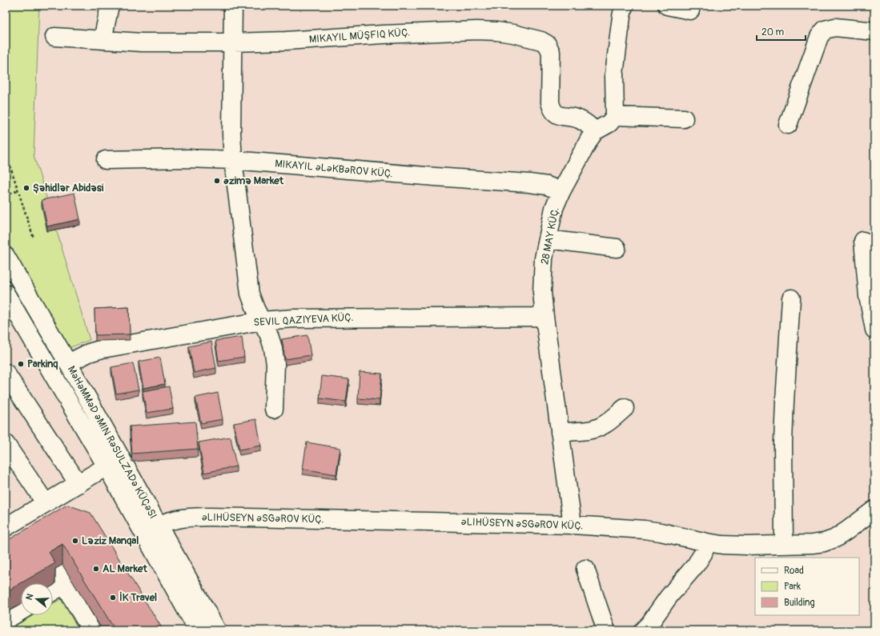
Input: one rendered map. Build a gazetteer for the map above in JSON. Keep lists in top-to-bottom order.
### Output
{
  "streets": {
    "street": ["28 MAY KÜÇ.", "MƏHƏMMƏD ƏMIN RƏSULZADƏ KÜÇƏSI", "ƏLIHÜSEYN ƏSGƏROV KÜÇ."]
  },
  "crossings": [
    ["28 MAY KÜÇ.", "ƏLIHÜSEYN ƏSGƏROV KÜÇ."],
    ["MƏHƏMMƏD ƏMIN RƏSULZADƏ KÜÇƏSI", "ƏLIHÜSEYN ƏSGƏROV KÜÇ."]
  ],
  "places": [
    "Əzimə Market",
    "Şəhidlər Abidəsi",
    "Parkinq",
    "Ləziz Manqal",
    "AL Market",
    "İK Travel"
  ],
  "legend": ["Road", "Park", "Building"],
  "scale_bar": "20 m",
  "north": "left"
}
